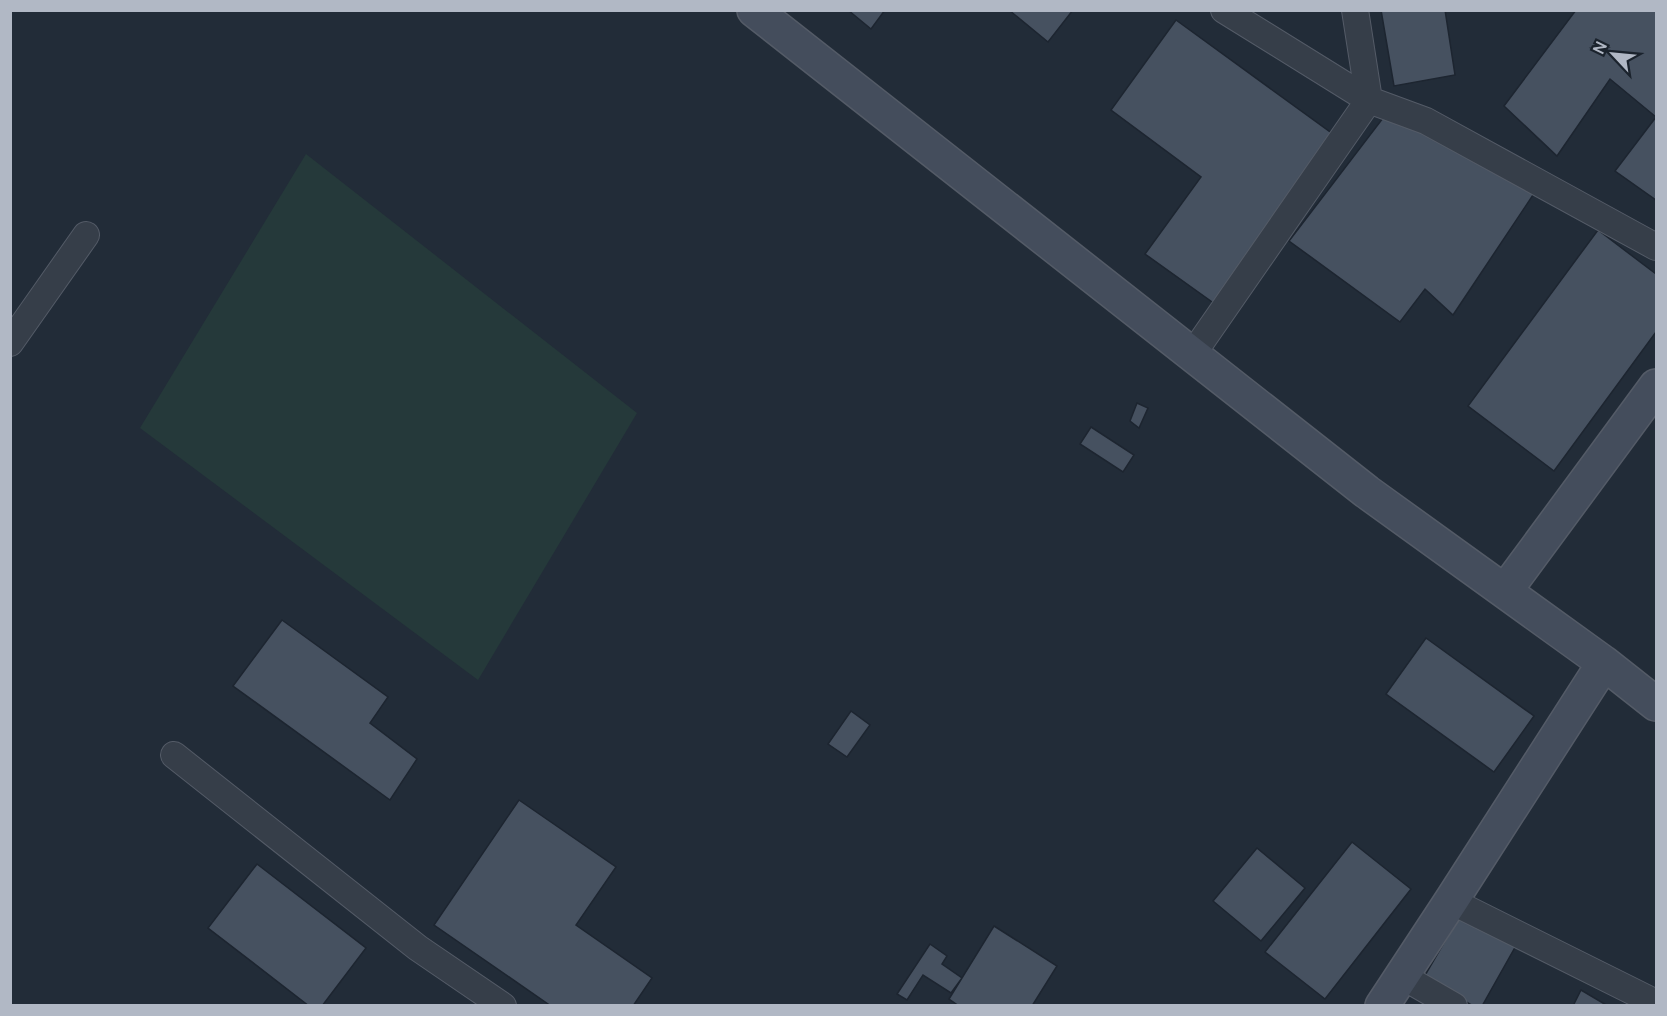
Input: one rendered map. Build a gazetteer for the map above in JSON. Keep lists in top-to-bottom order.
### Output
{
  "north": "top left"
}
